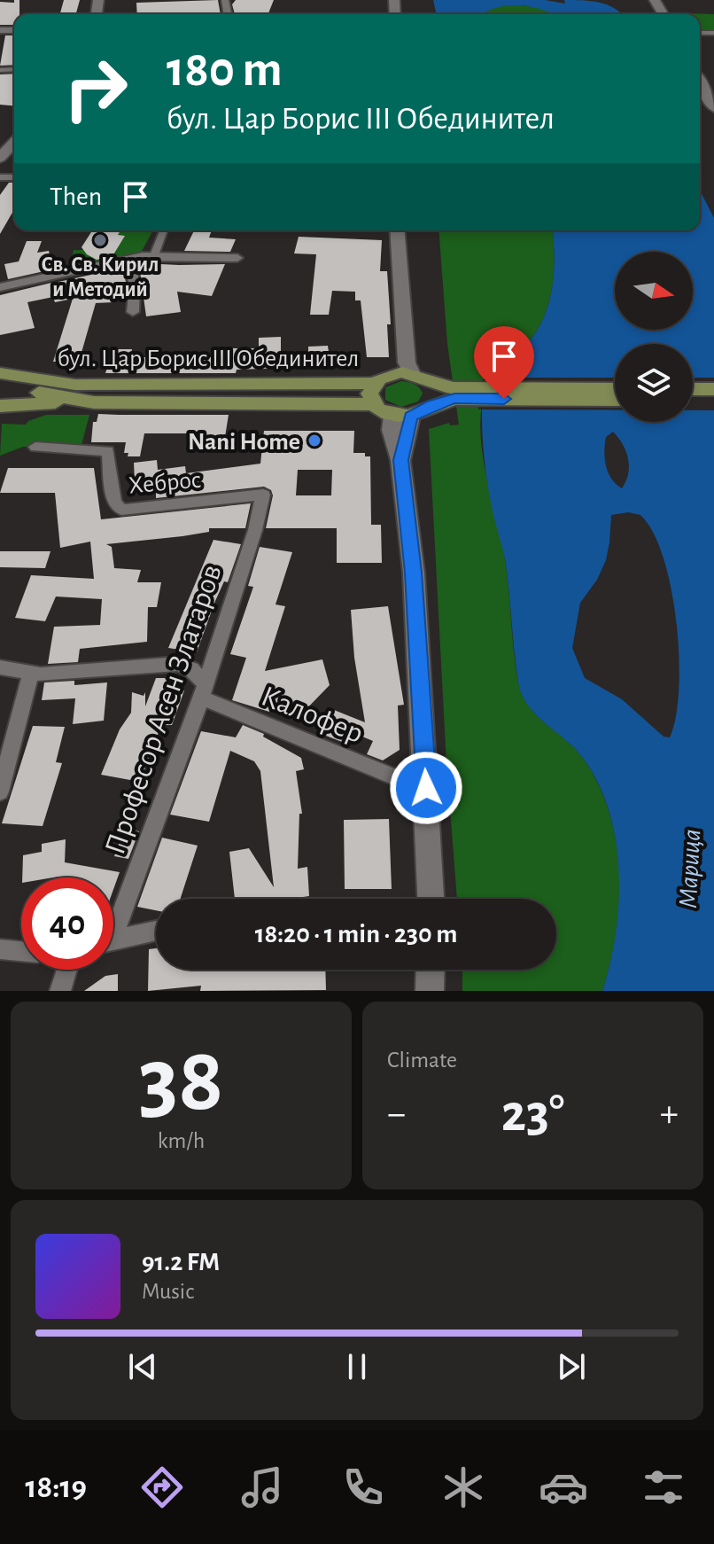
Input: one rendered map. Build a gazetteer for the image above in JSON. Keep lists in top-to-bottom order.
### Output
{
  "streets": {
    "main road": ["бул. Цар Борис III Обединител"],
    "street": ["Хеброс", "Професор Асен Златаров", "Калофер"]
  },
  "crossings": [
    ["Хеброс", "Професор Асен Златаров"],
    ["Професор Асен Златаров", "Калофер"]
  ],
  "water": ["Марица"],
  "places": ["Св. Св. Кирил и Методий", "Nani Home"],
  "north": "right",
  "page": {
    "turn": ["180 m", "бул. Цар Борис III Обединител"],
    "then": "Then",
    "limit": "40",
    "trip": "18:20 · 1 min · 230 m",
    "tile": [
      ["38", "km/h"],
      "Climate"
    ],
    "heat": ["−", "23°", "+"],
    "song": ["91.2 FM", "Music"],
    "tabs": "18:19"
  }
}
